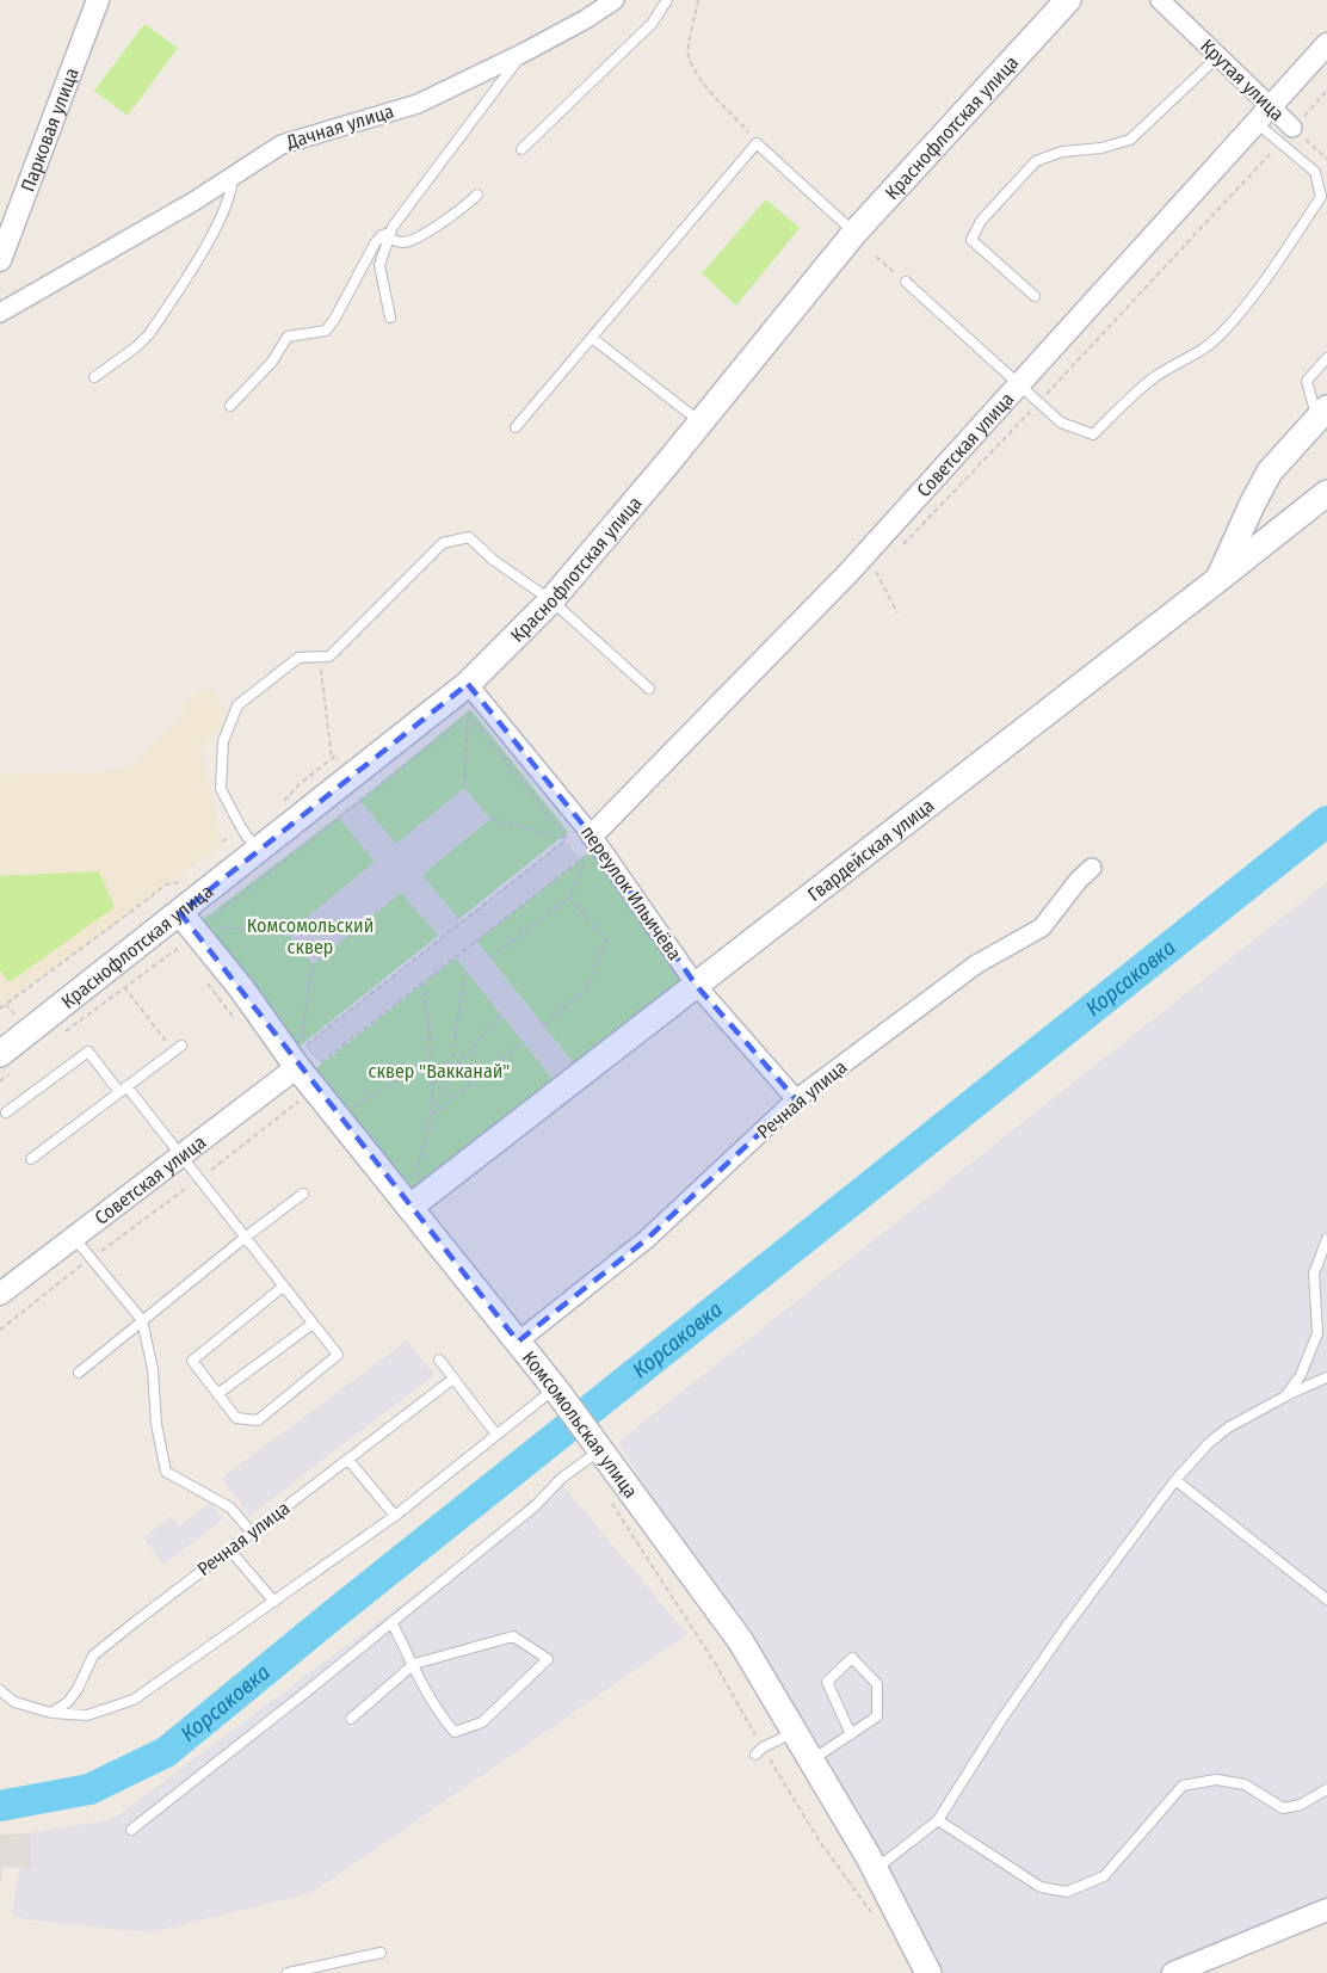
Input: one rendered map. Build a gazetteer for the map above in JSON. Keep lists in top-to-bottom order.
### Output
{
  "streets": {
    "main road": ["Краснофлотская улица", "Гвардейская улица", "Комсомольская улица"],
    "street": [
      "Крутая улица",
      "Дачная улица",
      "Парковая улица",
      "Советская улица",
      "переулок Ильичёва",
      "Речная улица"
    ]
  },
  "crossings": [
    ["Крутая улица", "Советская улица"],
    ["Краснофлотская улица", "переулок Ильичёва"],
    ["Краснофлотская улица", "Комсомольская улица"],
    ["Советская улица", "переулок Ильичёва"],
    ["Советская улица", "Комсомольская улица"],
    ["Гвардейская улица", "переулок Ильичёва"],
    ["Гвардейская улица", "Комсомольская улица"],
    ["переулок Ильичёва", "Речная улица"],
    ["Речная улица", "Комсомольская улица"]
  ],
  "water": ["Корсаковка"],
  "parks": ["Комсомольский сквер", "сквер \"Вакканай\""]
}
